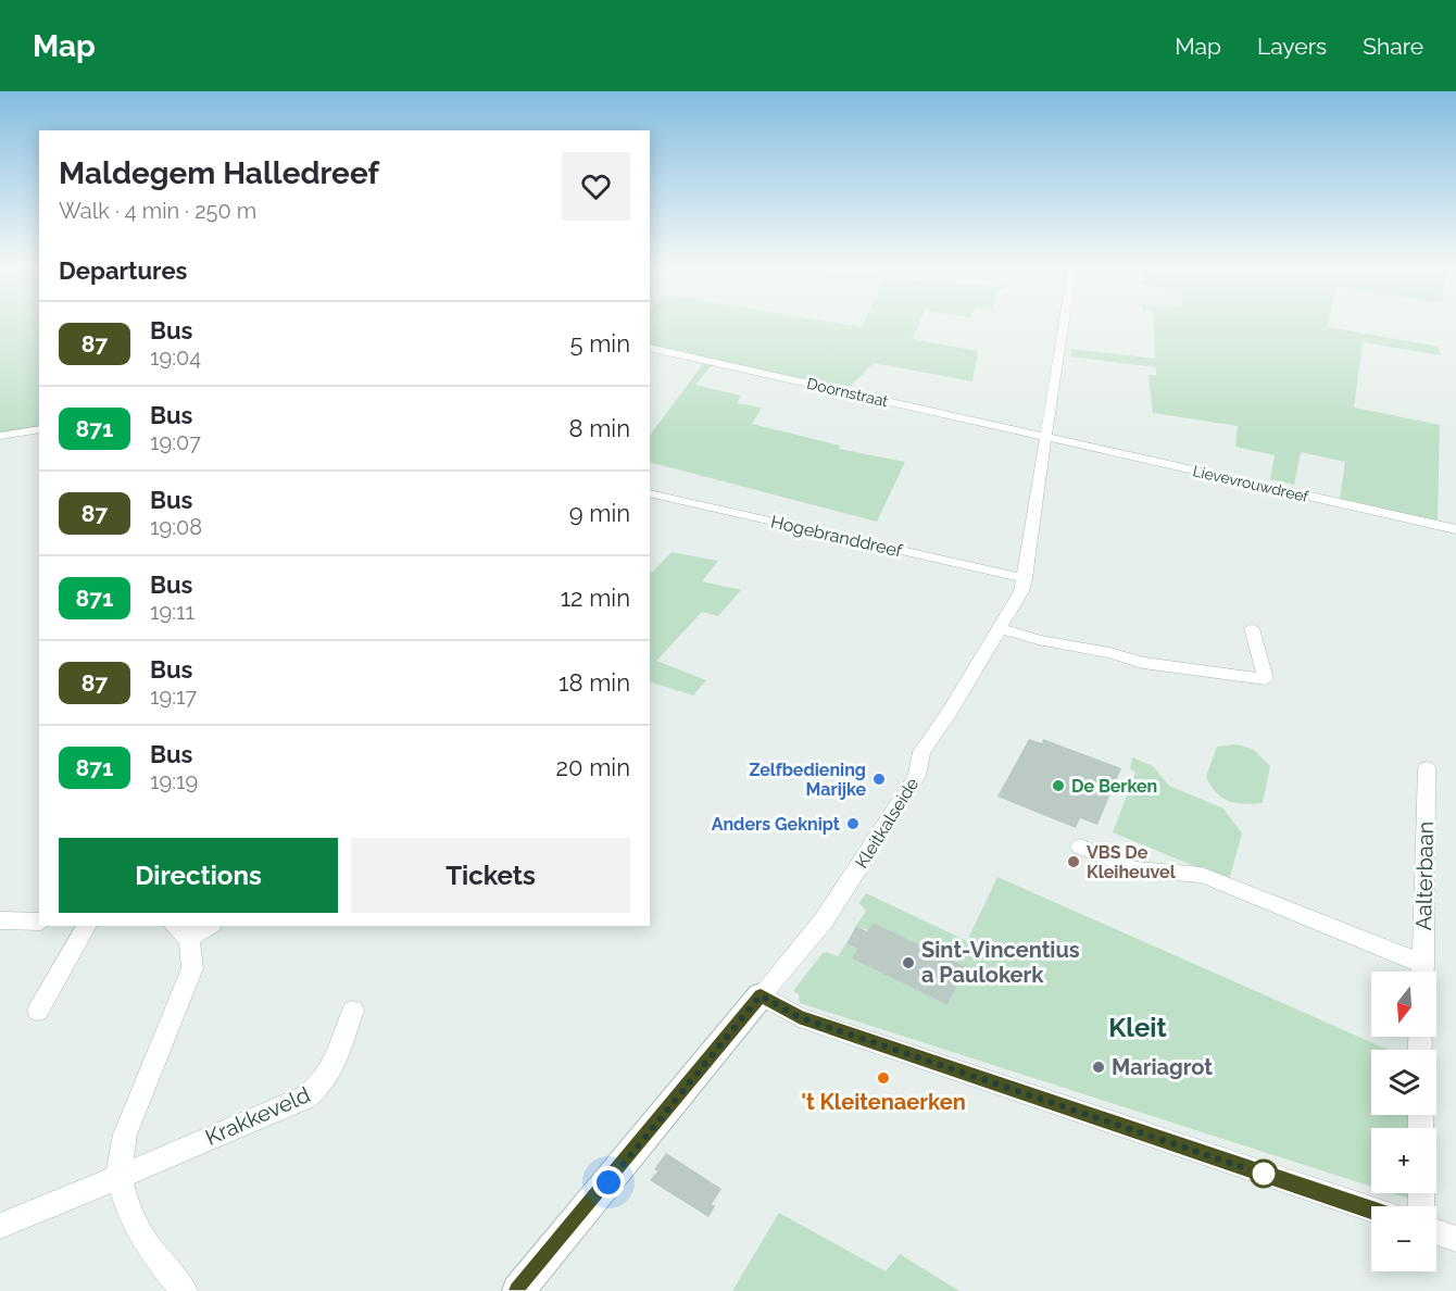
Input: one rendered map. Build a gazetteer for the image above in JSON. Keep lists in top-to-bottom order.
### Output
{
  "streets": {
    "street": [
      "Doornstraat",
      "Lievevrouwdreef",
      "Hogebranddreef",
      "Kleitkalseide",
      "Aalterbaan",
      "Krakkeveld"
    ]
  },
  "crossings": [
    ["Doornstraat", "Lievevrouwdreef"],
    ["Doornstraat", "Kleitkalseide"],
    ["Lievevrouwdreef", "Kleitkalseide"],
    ["Hogebranddreef", "Kleitkalseide"]
  ],
  "districts": ["Kleit"],
  "places": [
    "Zelfbediening Marijke",
    "De Berken",
    "Anders Geknipt",
    "VBS De Kleiheuvel",
    "Sint-Vincentius a Paulokerk",
    "Mariagrot",
    "'t Kleitenaerken"
  ],
  "lines": ["bus line 87"],
  "north": "bottom",
  "page": {
    "header": "Map",
    "nav": ["Map", "Layers", "Share"],
    "heading": [
      ["Maldegem Halledreef", "Walk · 4 min · 250 m"],
      "Departures"
    ],
    "list": [
      {
        "mark": "87",
        "name": "Bus",
        "note": "19:04",
        "value": "5 min"
      },
      {
        "mark": "871",
        "name": "Bus",
        "note": "19:07",
        "value": "8 min"
      },
      {
        "mark": "87",
        "name": "Bus",
        "note": "19:08",
        "value": "9 min"
      },
      {
        "mark": "871",
        "name": "Bus",
        "note": "19:11",
        "value": "12 min"
      },
      {
        "mark": "87",
        "name": "Bus",
        "note": "19:17",
        "value": "18 min"
      },
      {
        "mark": "871",
        "name": "Bus",
        "note": "19:19",
        "value": "20 min"
      }
    ],
    "buttons": ["Directions", "Tickets"],
    "map_buttons": ["+", "−"]
  }
}
